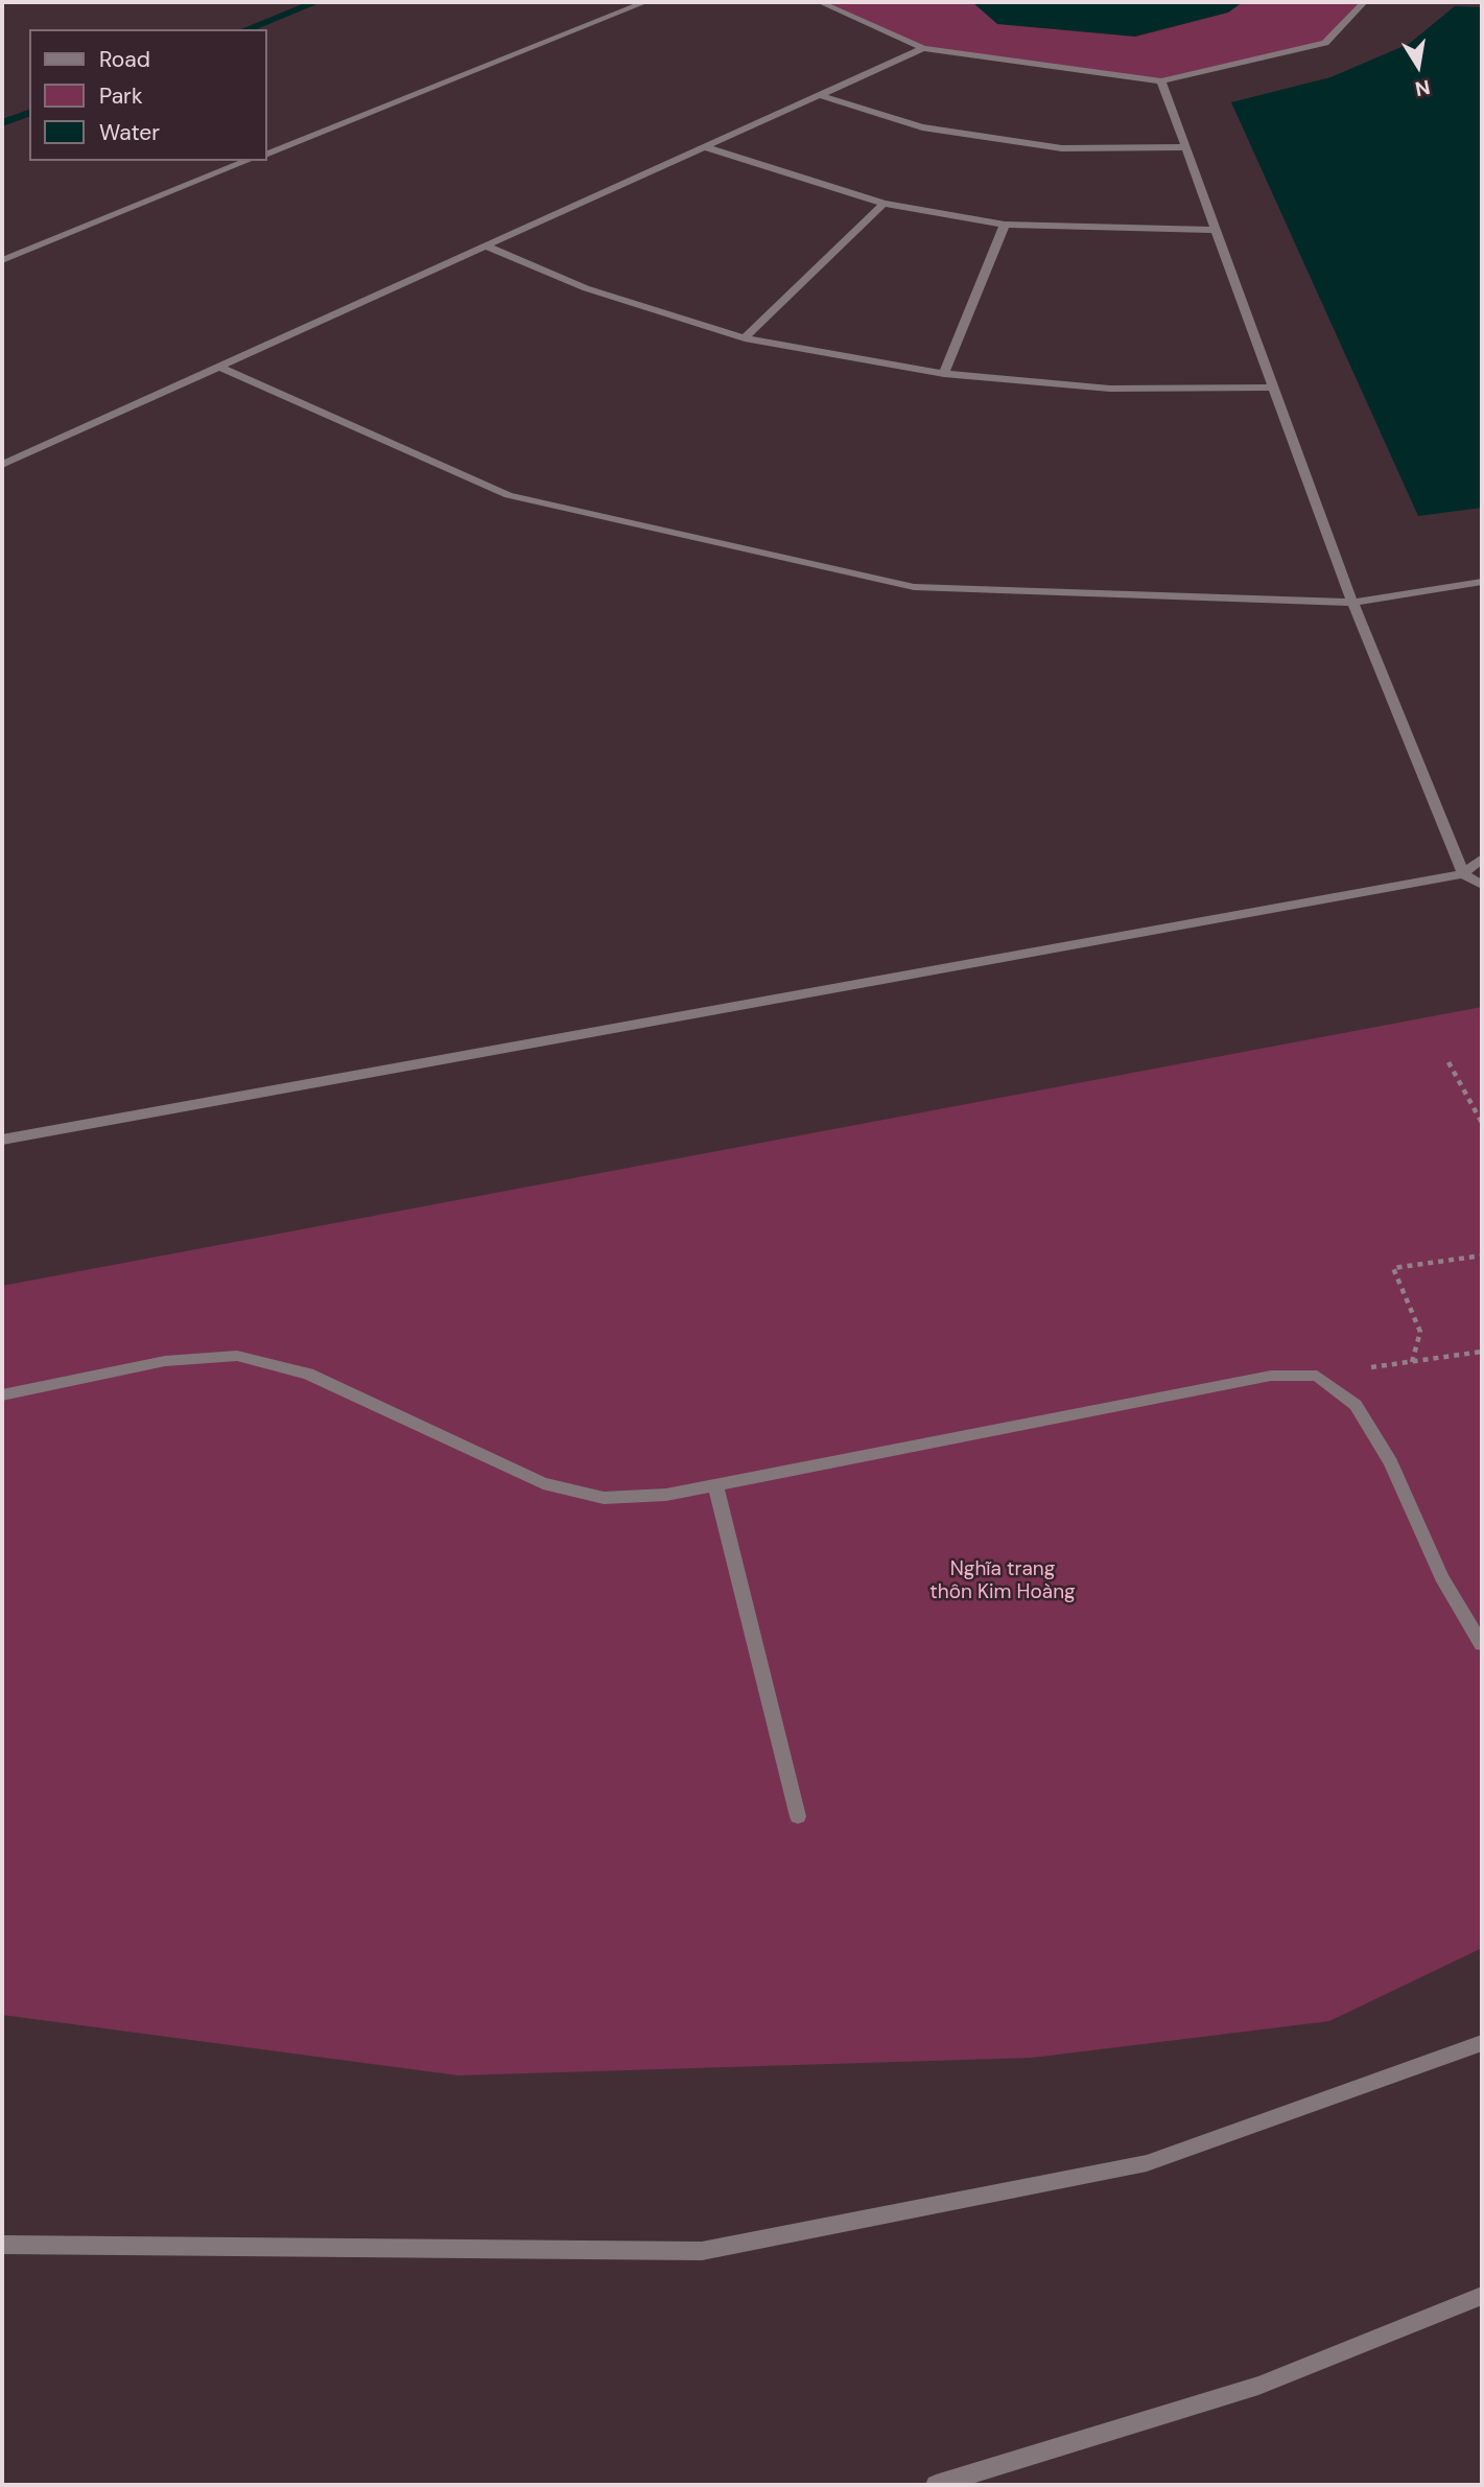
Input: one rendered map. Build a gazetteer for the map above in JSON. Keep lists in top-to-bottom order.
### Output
{
  "parks": ["Nghĩa trang thôn Kim Hoàng"],
  "legend": ["Road", "Park", "Water"],
  "north": "bottom"
}
